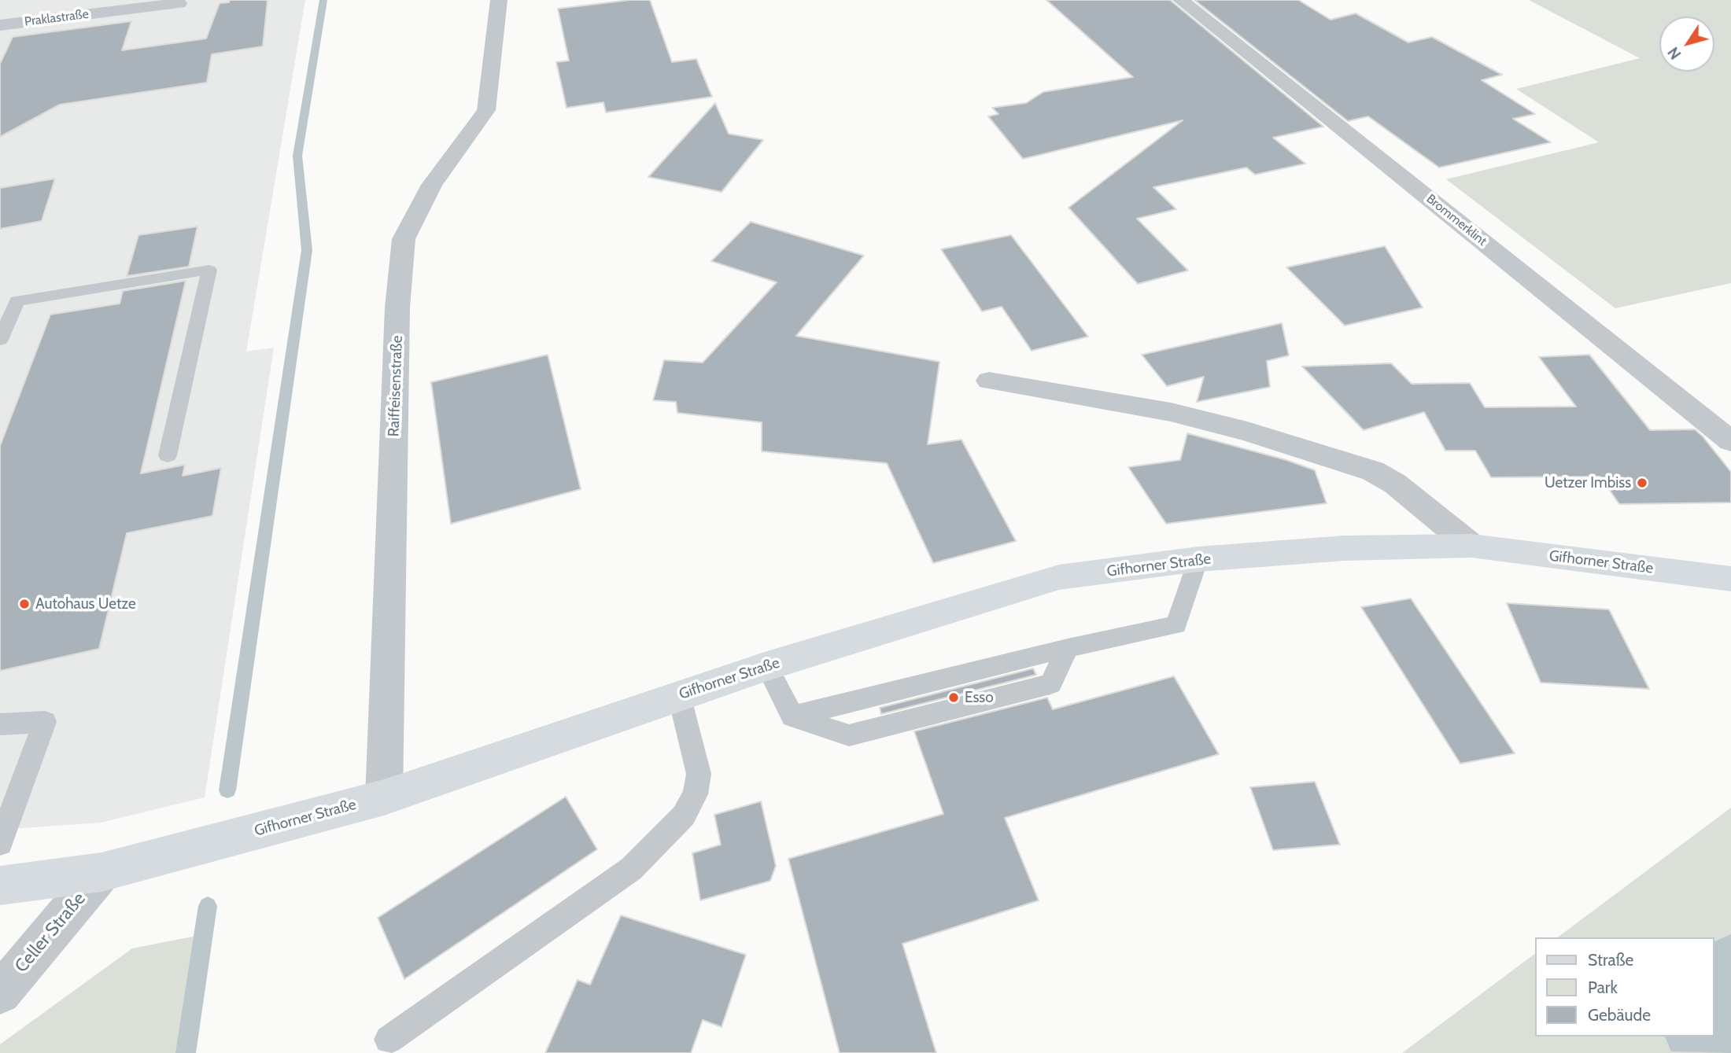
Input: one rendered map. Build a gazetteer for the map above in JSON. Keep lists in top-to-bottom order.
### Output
{
  "streets": {
    "street": [
      "Praklastraße",
      "Brommerklint",
      "Raiffeisenstraße",
      "Gifhorner Straße",
      "Celler Straße"
    ]
  },
  "crossings": [
    ["Raiffeisenstraße", "Gifhorner Straße"],
    ["Gifhorner Straße", "Celler Straße"]
  ],
  "places": ["Uetzer Imbiss", "Autohaus Uetze", "Esso"],
  "legend": ["Straße", "Park", "Gebäude"],
  "north": "bottom left"
}
